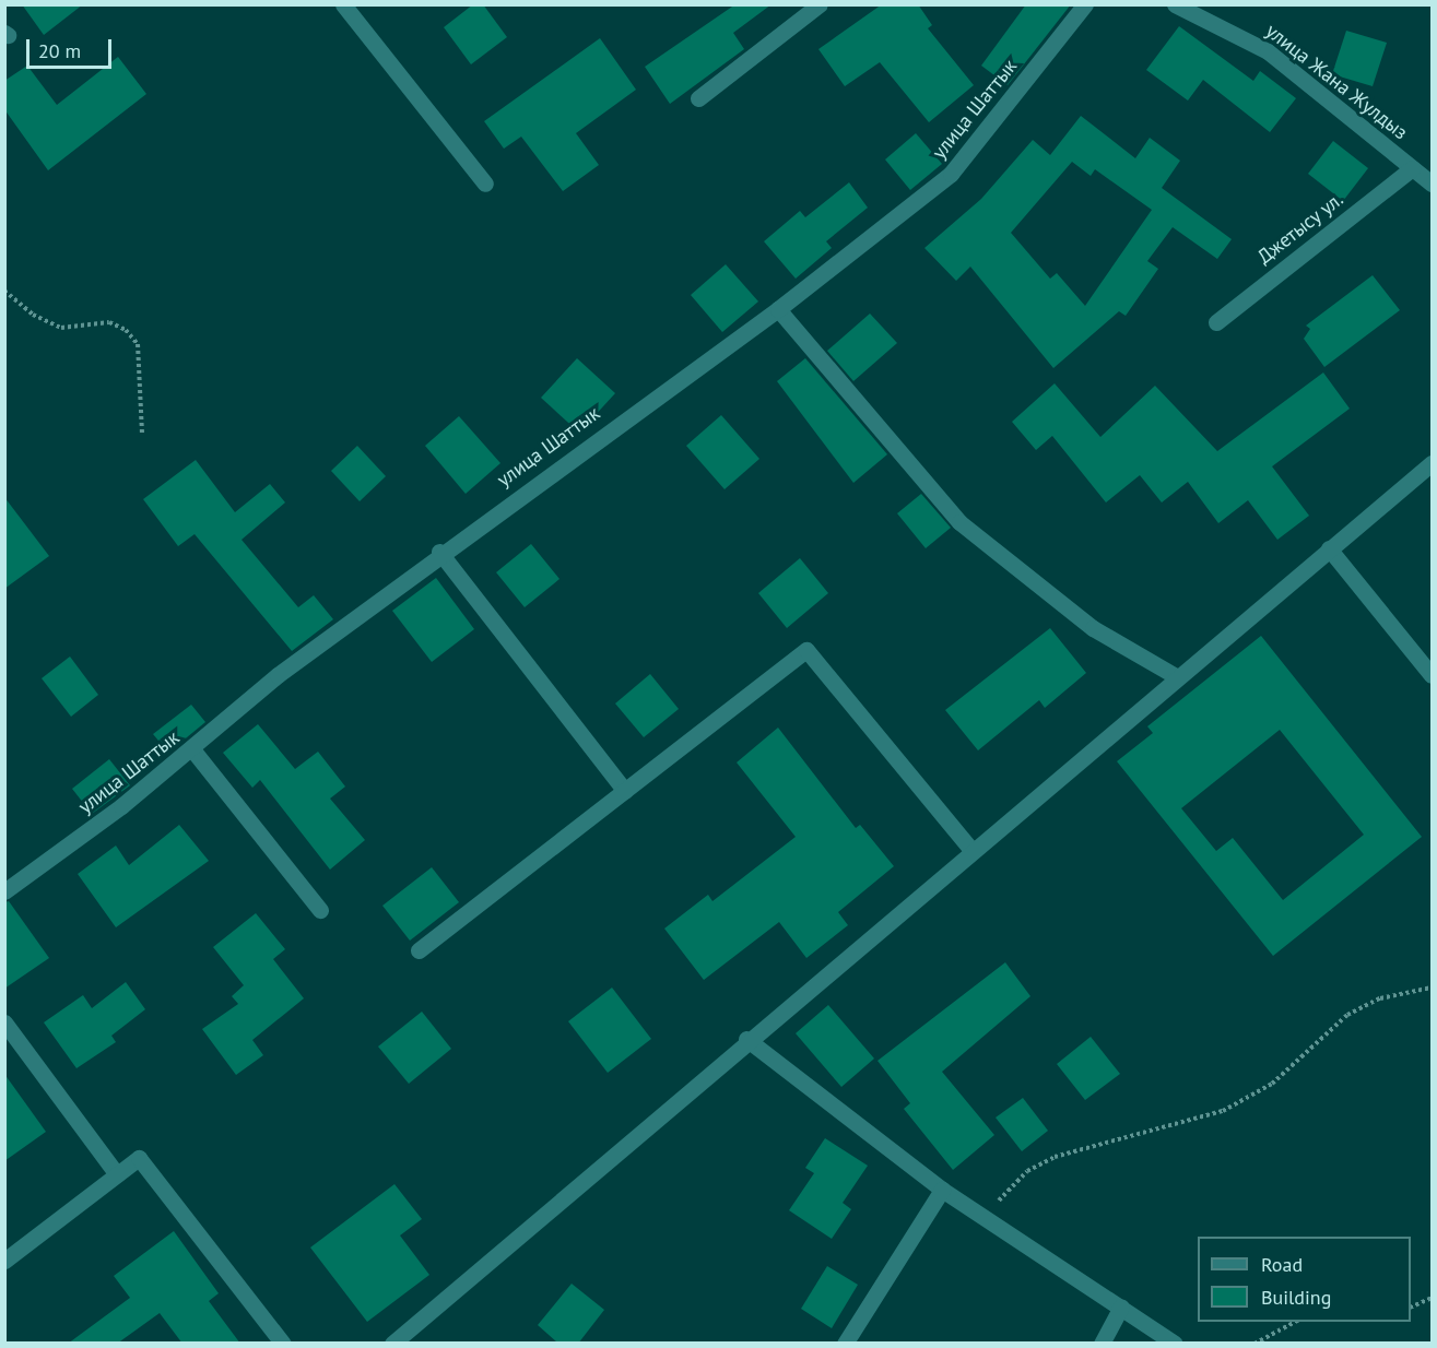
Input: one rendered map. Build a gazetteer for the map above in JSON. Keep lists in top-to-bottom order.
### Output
{
  "streets": {
    "street": ["улица Жана Жулдыз", "улица Шаттык", "Джетысу ул."]
  },
  "crossings": [
    ["улица Жана Жулдыз", "Джетысу ул."]
  ],
  "legend": ["Road", "Building"],
  "scale_bar": "20 m"
}
